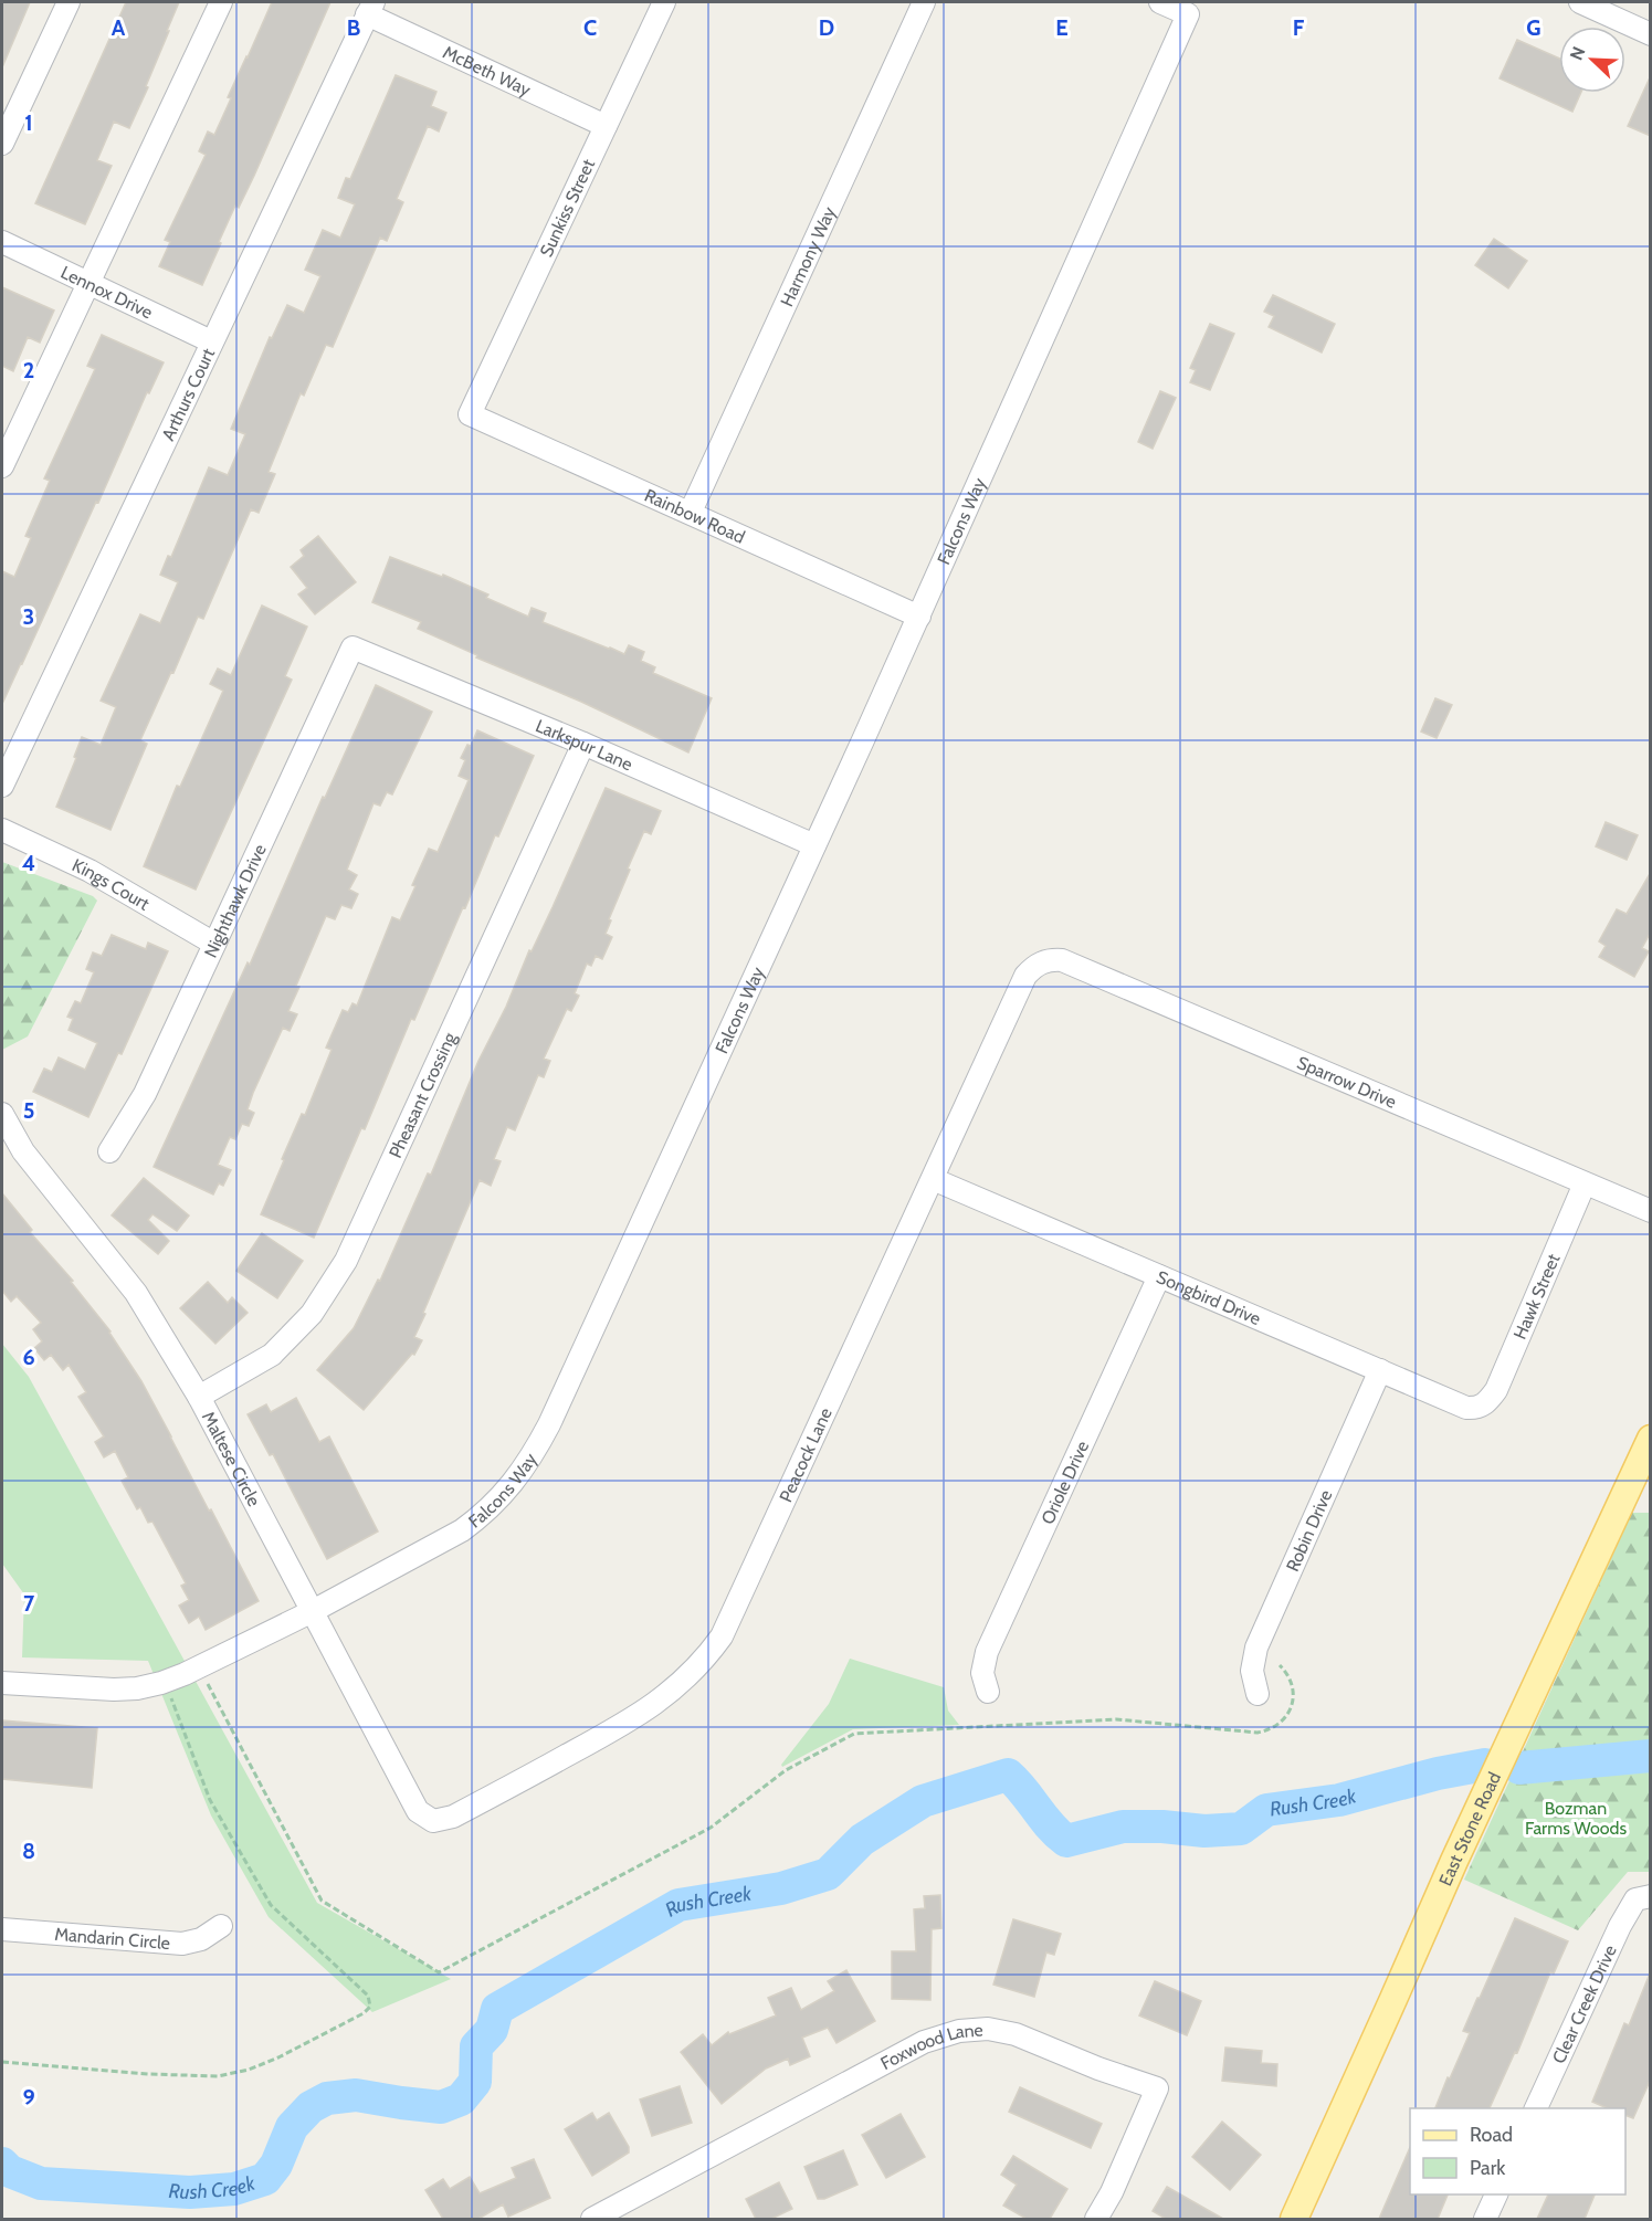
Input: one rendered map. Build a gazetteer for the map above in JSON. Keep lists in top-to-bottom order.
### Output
{
  "streets": {
    "main road": ["East Stone Road"],
    "street": [
      "McBeth Way",
      "Sunkiss Street",
      "Harmony Way",
      "Lennox Drive",
      "Arthurs Court",
      "Rainbow Road",
      "Falcons Way",
      "Larkspur Lane",
      "Kings Court",
      "Nighthawk Drive",
      "Sparrow Drive",
      "Pheasant Crossing",
      "Hawk Street",
      "Songbird Drive",
      "Peacock Lane",
      "Maltese Circle",
      "Oriole Drive",
      "Robin Drive",
      "Mandarin Circle",
      "Clear Creek Drive",
      "Foxwood Lane"
    ]
  },
  "crossings": [
    ["McBeth Way", "Sunkiss Street"],
    ["McBeth Way", "Arthurs Court"],
    ["Sunkiss Street", "Rainbow Road"],
    ["Harmony Way", "Rainbow Road"],
    ["Lennox Drive", "Arthurs Court"],
    ["Rainbow Road", "Falcons Way"],
    ["Falcons Way", "Larkspur Lane"],
    ["Falcons Way", "Maltese Circle"],
    ["Larkspur Lane", "Nighthawk Drive"],
    ["Larkspur Lane", "Pheasant Crossing"],
    ["Kings Court", "Nighthawk Drive"],
    ["Sparrow Drive", "Hawk Street"],
    ["Sparrow Drive", "Peacock Lane"],
    ["Pheasant Crossing", "Maltese Circle"],
    ["Hawk Street", "Songbird Drive"],
    ["Songbird Drive", "Peacock Lane"],
    ["Songbird Drive", "Oriole Drive"],
    ["Songbird Drive", "Robin Drive"],
    ["Peacock Lane", "Maltese Circle"]
  ],
  "water": ["Rush Creek"],
  "parks": ["Bozman Farms Woods"],
  "legend": ["Road", "Park"],
  "north": "top left",
  "grid": {
    "columns": [
      "A",
      "B",
      "C",
      "D",
      "E",
      "F",
      "G"
    ],
    "rows": [
      "1",
      "2",
      "3",
      "4",
      "5",
      "6",
      "7",
      "8",
      "9"
    ]
  }
}
